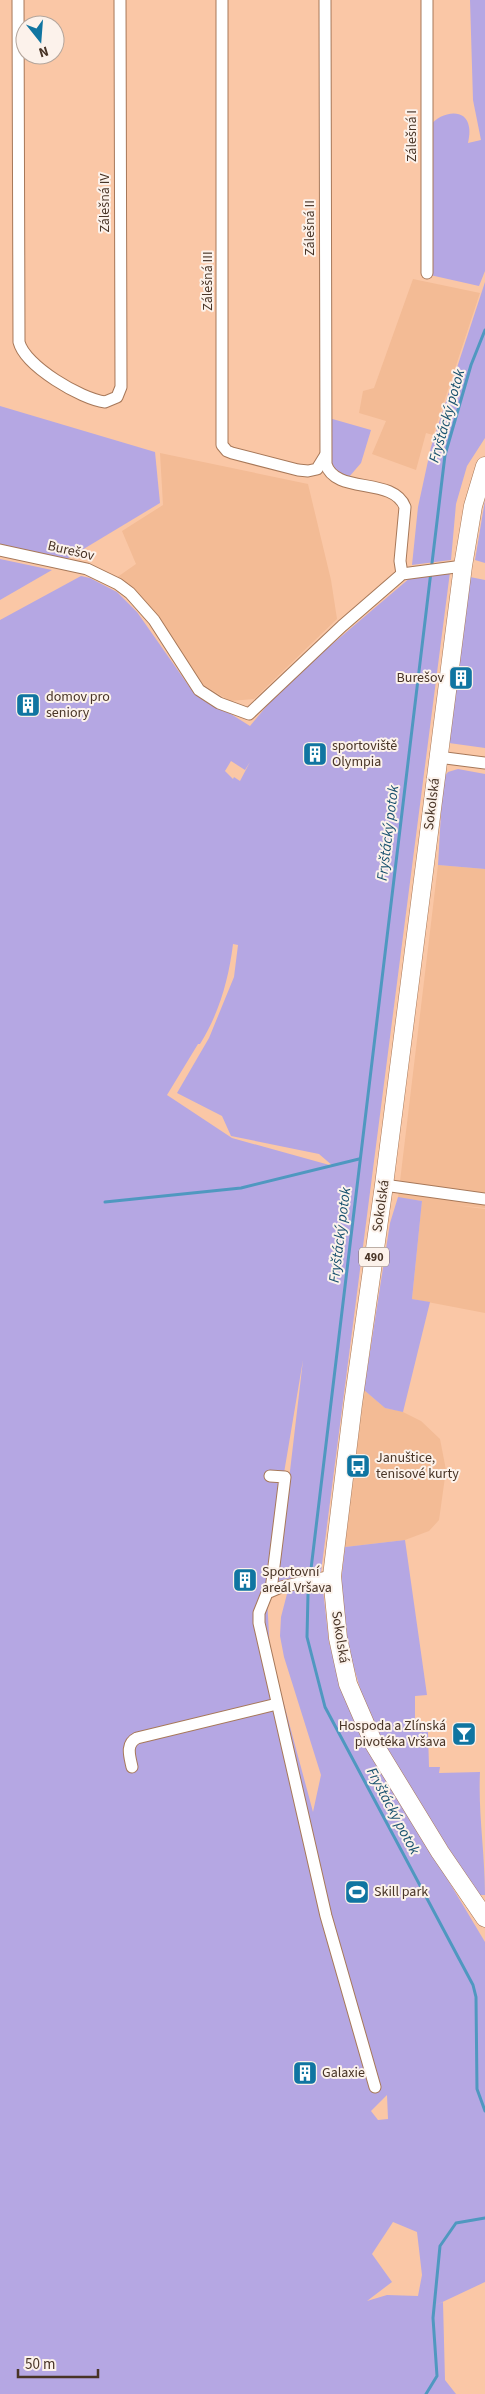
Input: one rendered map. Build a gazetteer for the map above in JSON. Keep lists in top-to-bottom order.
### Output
{
  "streets": {
    "main road": ["Sokolská", "490"],
    "street": [
      "Zálešná I",
      "Zálešná IV",
      "Zálešná II",
      "Zálešná III",
      "Burešov"
    ]
  },
  "crossings": [
    ["Zálešná II", "Zálešná III"]
  ],
  "water": ["Fryštácký potok"],
  "places": {
    "building": [
      "Burešov",
      "domov pro seniory",
      "sportoviště Olympia",
      "Sportovní areál Vršava",
      "Galaxie"
    ],
    "bus stop": ["Januštice, tenisové kurty"],
    "bar": ["Hospoda a Zlínská pivotéka Vršava"],
    "sports": ["Skill park"]
  },
  "scale_bar": "50 m",
  "north": "bottom"
}
